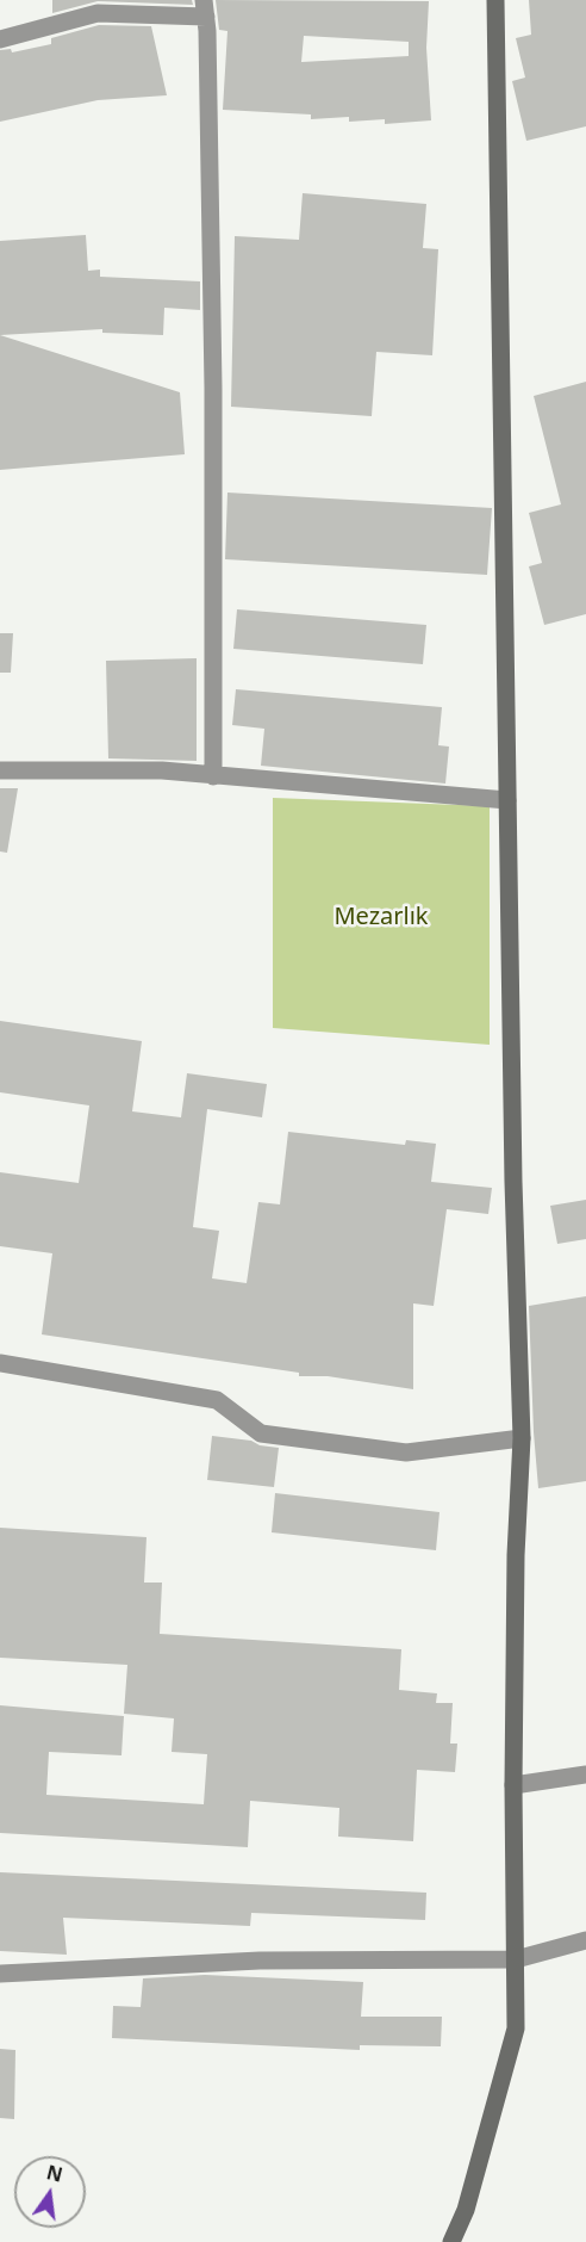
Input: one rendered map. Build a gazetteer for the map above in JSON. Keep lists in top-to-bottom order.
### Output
{
  "parks": ["Mezarlık"],
  "north": "top"
}
